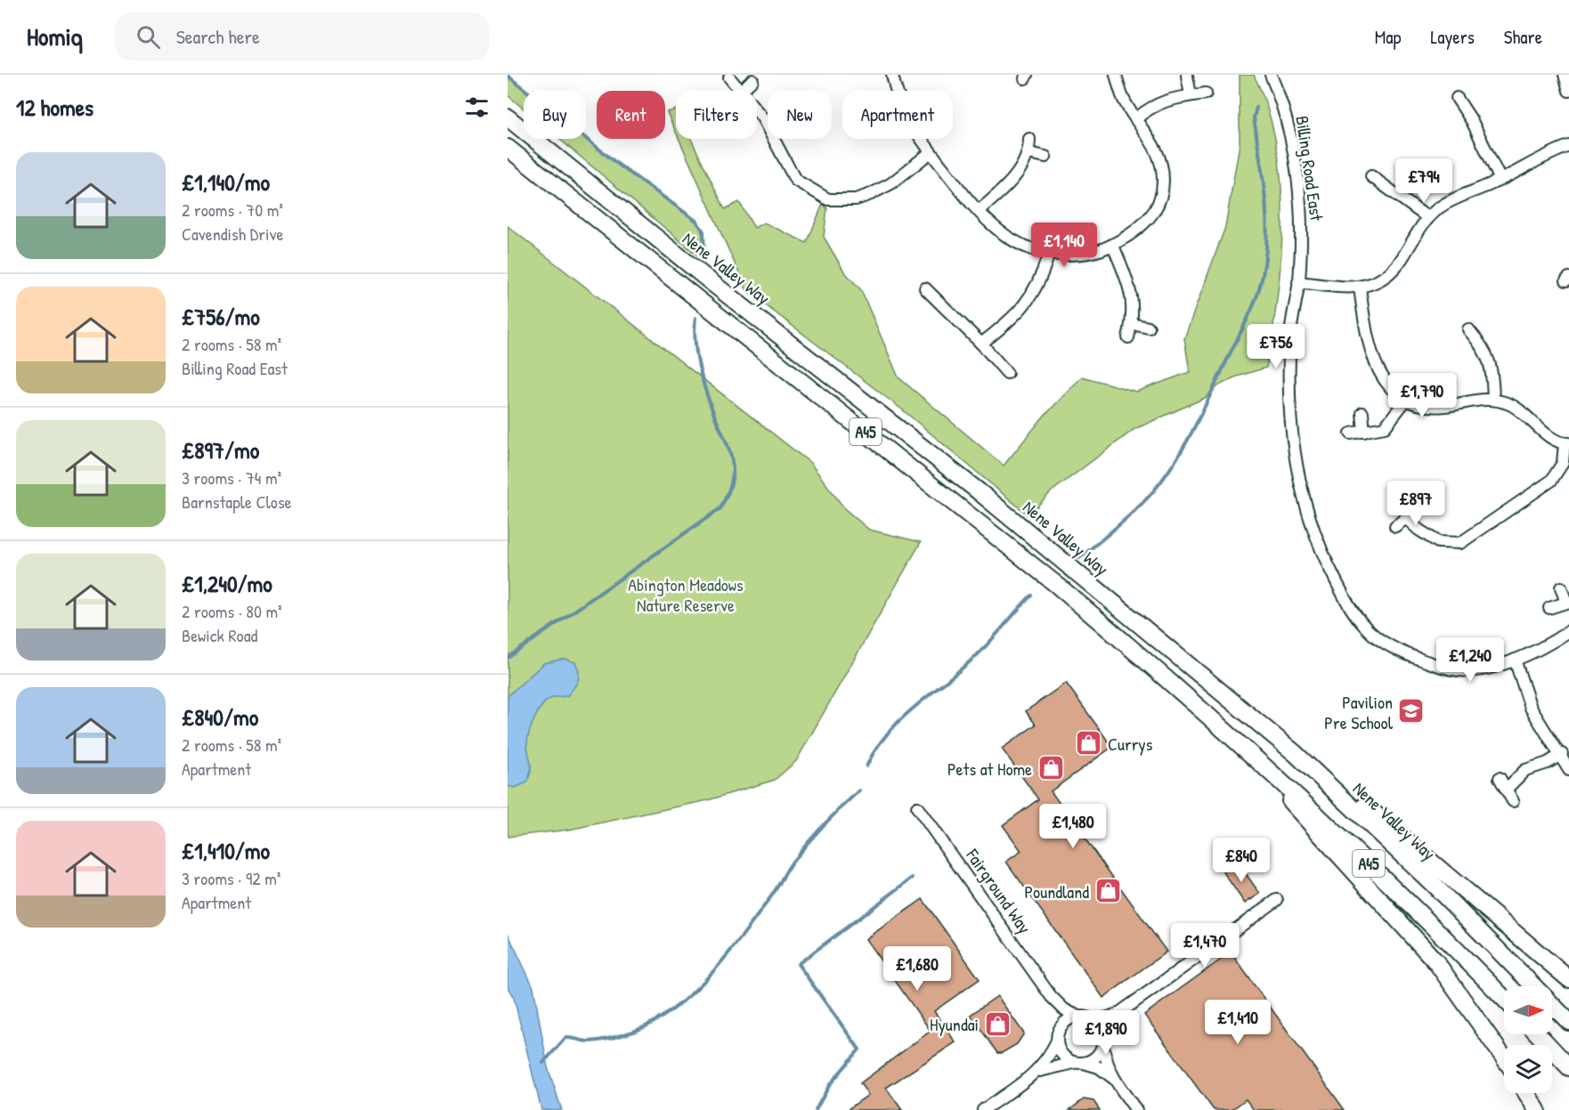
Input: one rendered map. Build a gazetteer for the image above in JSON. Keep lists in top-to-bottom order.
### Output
{
  "streets": {
    "highway": ["Nene Valley Way", "A45"],
    "street": ["Billing Road East", "Fairground Way"]
  },
  "parks": ["Abington Meadows Nature Reserve"],
  "places": {
    "school or university": ["Pavilion Pre School"],
    "shop": [
      "Currys",
      "Pets at Home",
      "Poundland",
      "Hyundai"
    ]
  },
  "north": "right",
  "page": {
    "header": "Homiq",
    "search": "Search here",
    "nav": ["Map", "Layers", "Share"],
    "heading": "12 homes",
    "chip": [
      "Buy",
      "Rent",
      "Filters",
      "New",
      "Apartment"
    ],
    "list": [
      {
        "name": "£1,140/mo",
        "note": "2 rooms · 70 m² · Cavendish Drive"
      },
      {
        "name": "£756/mo",
        "note": "2 rooms · 58 m² · Billing Road East"
      },
      {
        "name": "£897/mo",
        "note": "3 rooms · 74 m² · Barnstaple Close"
      },
      {
        "name": "£1,240/mo",
        "note": "2 rooms · 80 m² · Bewick Road"
      },
      {
        "name": "£840/mo",
        "note": "2 rooms · 58 m² · Apartment"
      },
      {
        "name": "£1,410/mo",
        "note": "3 rooms · 92 m² · Apartment"
      }
    ],
    "price": [
      "£794",
      "£1,140",
      "£756",
      "£1,790",
      "£897",
      "£1,240",
      "£1,480",
      "£840",
      "£1,470",
      "£1,680",
      "£1,410",
      "£1,890"
    ]
  }
}
